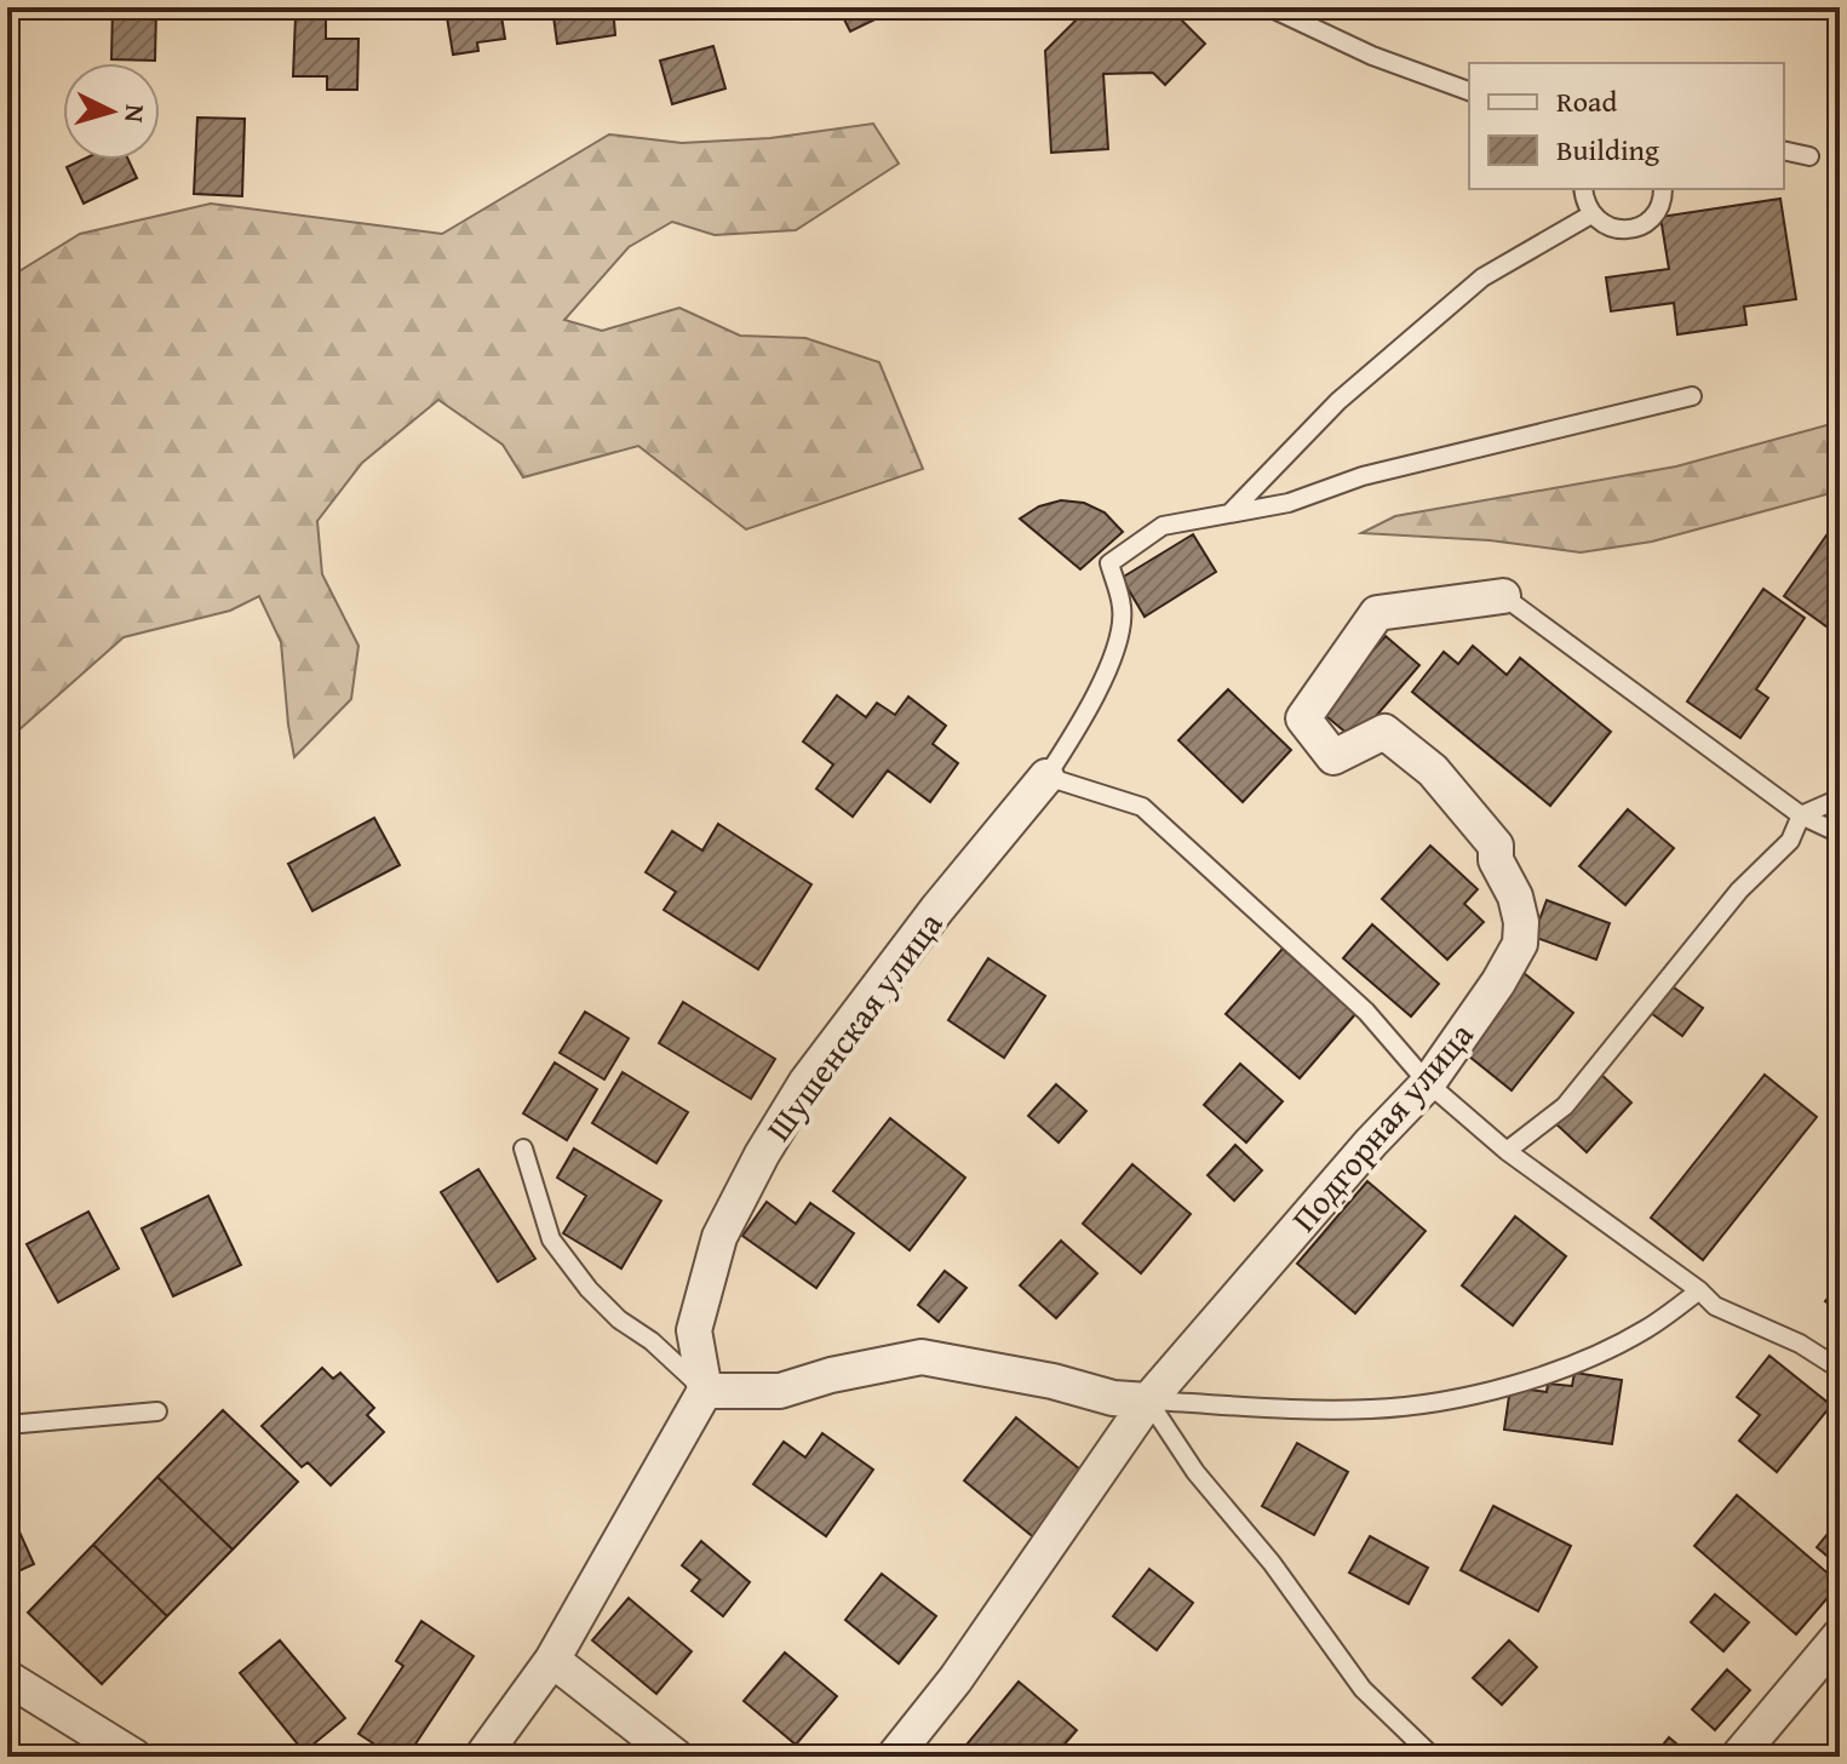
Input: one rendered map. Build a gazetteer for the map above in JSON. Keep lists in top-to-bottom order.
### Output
{
  "streets": {
    "street": ["Шушенская улица", "Подгорная улица"]
  },
  "legend": ["Road", "Building"],
  "north": "right"
}
